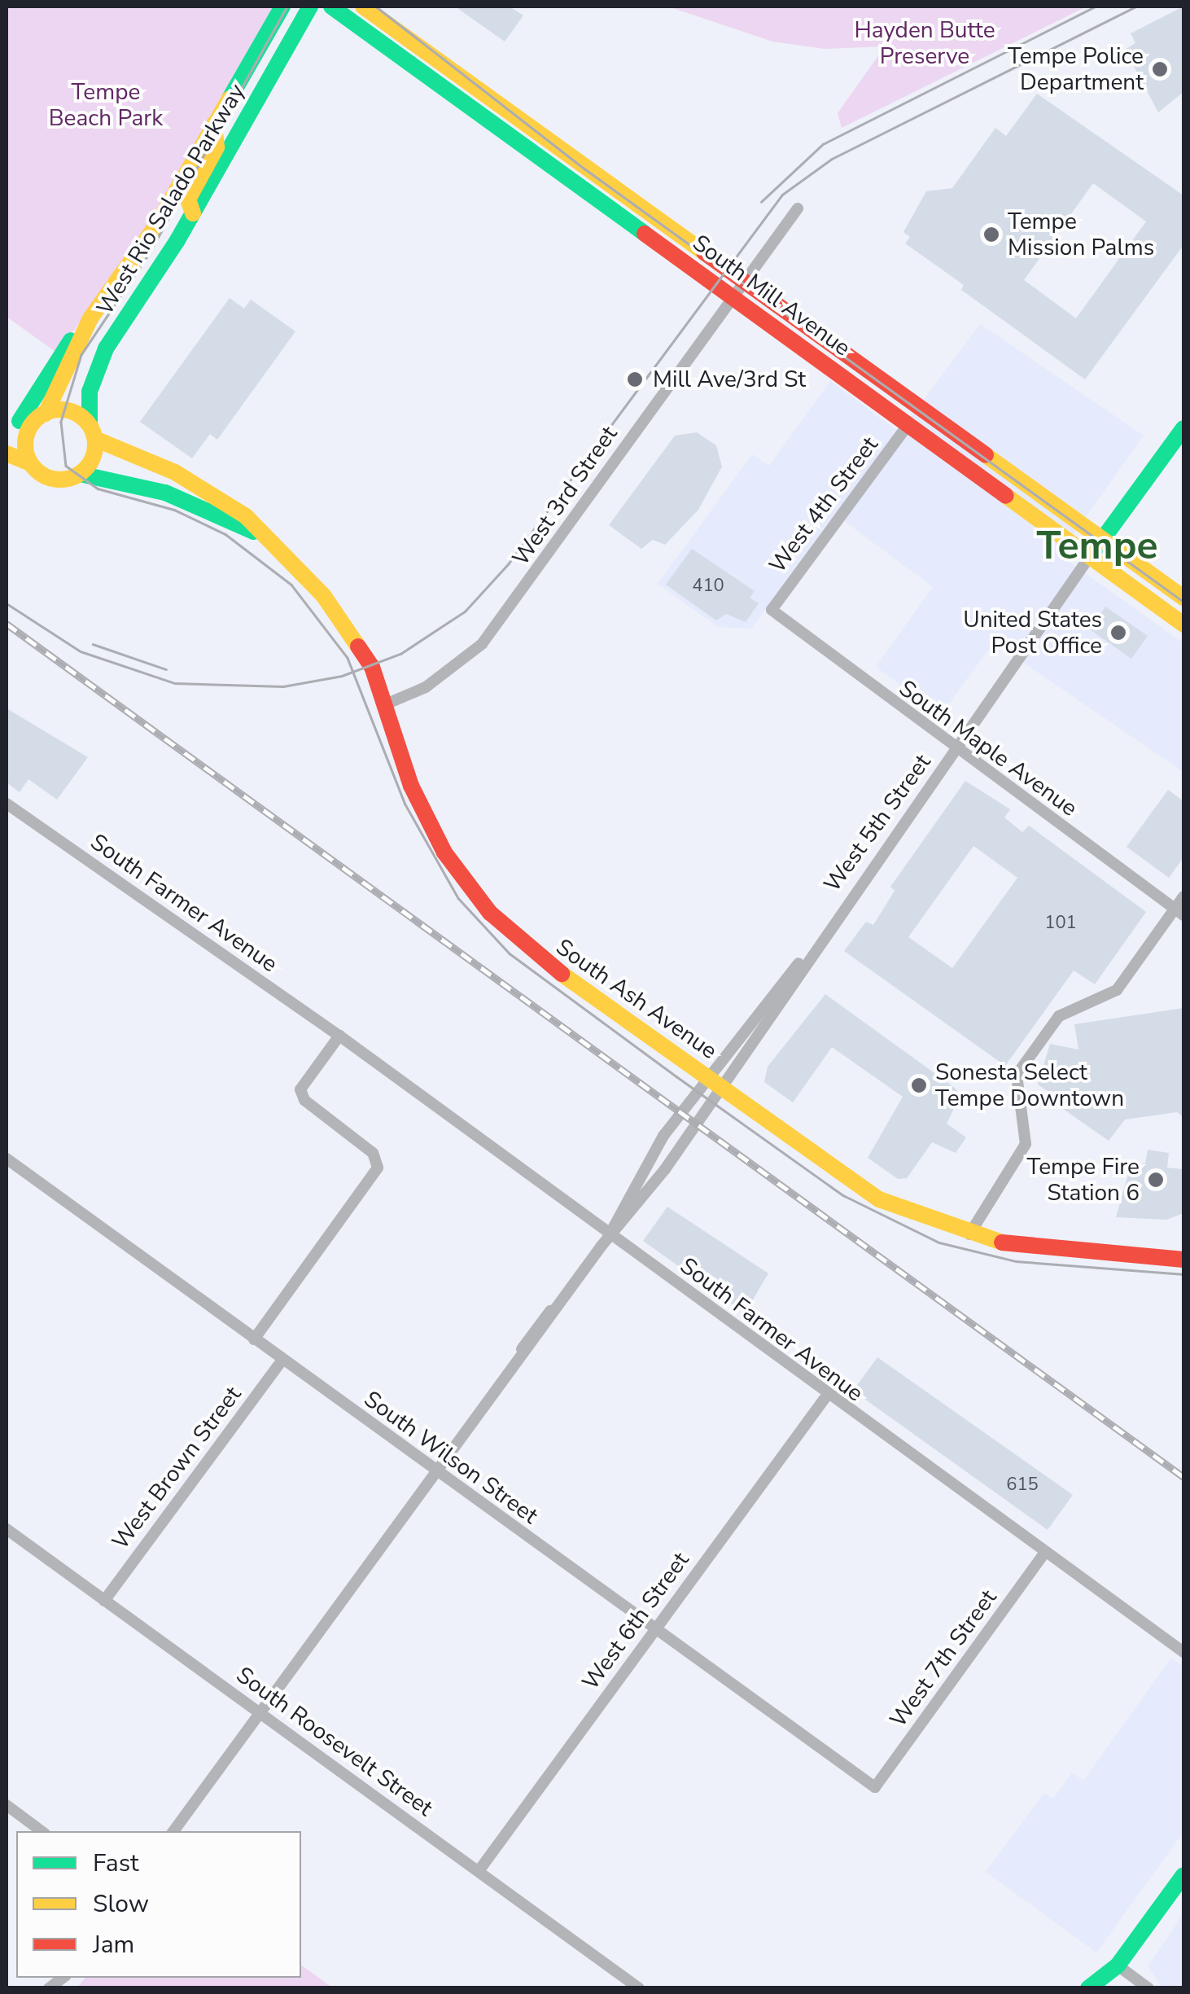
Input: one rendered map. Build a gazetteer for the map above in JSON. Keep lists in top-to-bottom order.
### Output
{
  "streets": {
    "main road": ["West Rio Salado Parkway", "South Mill Avenue", "South Ash Avenue"],
    "street": [
      "West 3rd Street",
      "West 4th Street",
      "South Maple Avenue",
      "West 5th Street",
      "South Farmer Avenue",
      "South Wilson Street",
      "West Brown Street",
      "West 6th Street",
      "West 7th Street",
      "South Roosevelt Street"
    ]
  },
  "crossings": [
    ["West Rio Salado Parkway", "South Ash Avenue"],
    ["South Mill Avenue", "West 3rd Street"],
    ["South Mill Avenue", "West 4th Street"],
    ["South Mill Avenue", "West 5th Street"],
    ["West 3rd Street", "South Ash Avenue"],
    ["West 4th Street", "South Maple Avenue"],
    ["South Maple Avenue", "West 5th Street"],
    ["West 5th Street", "South Farmer Avenue"],
    ["West 5th Street", "South Ash Avenue"],
    ["West 5th Street", "South Wilson Street"],
    ["West 5th Street", "South Roosevelt Street"],
    ["South Farmer Avenue", "West 6th Street"],
    ["South Farmer Avenue", "West 7th Street"],
    ["South Wilson Street", "West Brown Street"],
    ["South Wilson Street", "West 6th Street"],
    ["South Wilson Street", "West 7th Street"],
    ["West Brown Street", "South Roosevelt Street"],
    ["West 6th Street", "South Roosevelt Street"]
  ],
  "districts": ["Tempe"],
  "parks": ["Hayden Butte Preserve", "Tempe Beach Park"],
  "places": [
    "Tempe Police Department",
    "Tempe Mission Palms",
    "Mill Ave/3rd St",
    "United States Post Office",
    "Sonesta Select Tempe Downtown",
    "Tempe Fire Station 6"
  ],
  "house_numbers": ["410", "101", "615"],
  "legend": ["Fast", "Slow", "Jam"]
}
